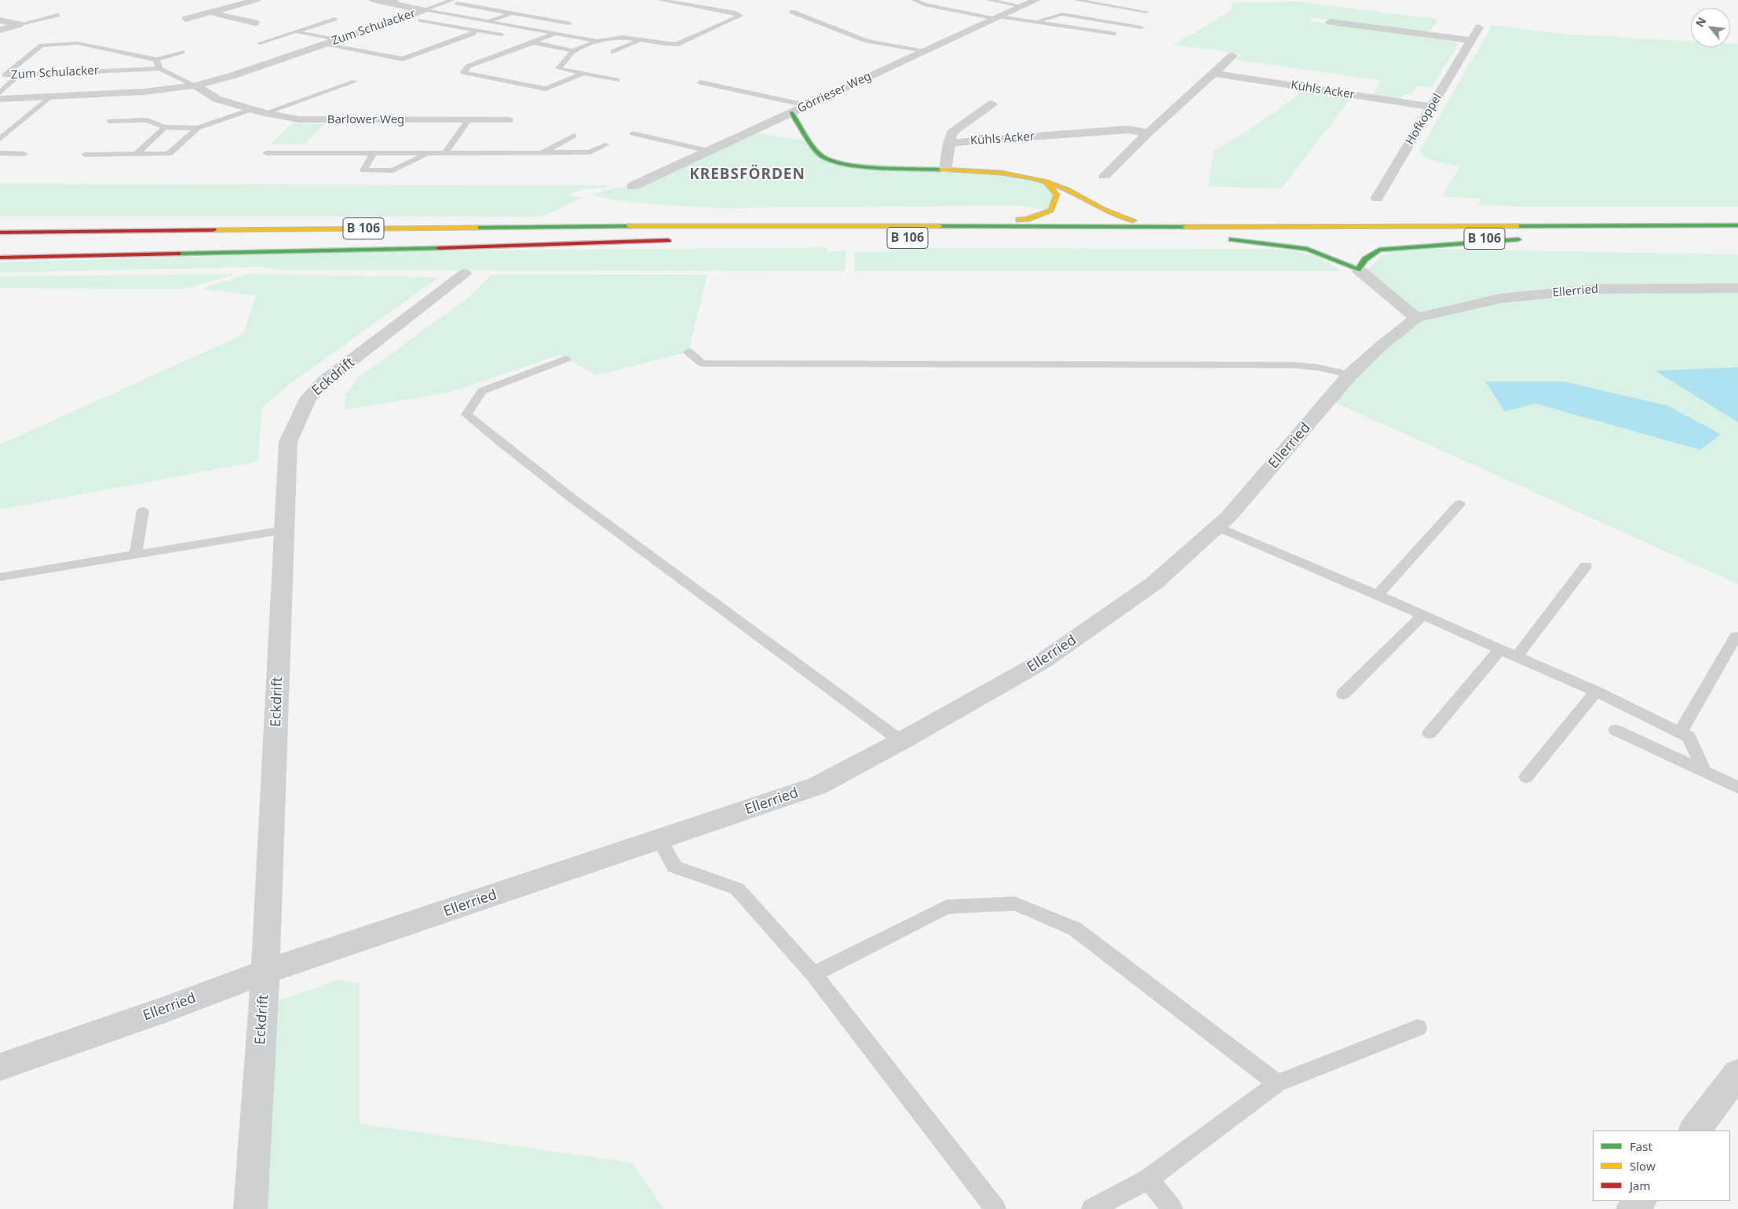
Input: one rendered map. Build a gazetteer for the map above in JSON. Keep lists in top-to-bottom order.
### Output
{
  "streets": {
    "highway": ["B 106"],
    "street": [
      "Zum Schulacker",
      "Kühls Acker",
      "Görrieser Weg",
      "Hofkoppel",
      "Barlower Weg",
      "Ellerried",
      "Eckdrift"
    ]
  },
  "crossings": [
    ["Zum Schulacker", "Barlower Weg"],
    ["Kühls Acker", "Hofkoppel"],
    ["Ellerried", "Eckdrift"]
  ],
  "districts": ["KREBSFÖRDEN"],
  "legend": ["Fast", "Slow", "Jam"],
  "north": "top left"
}
